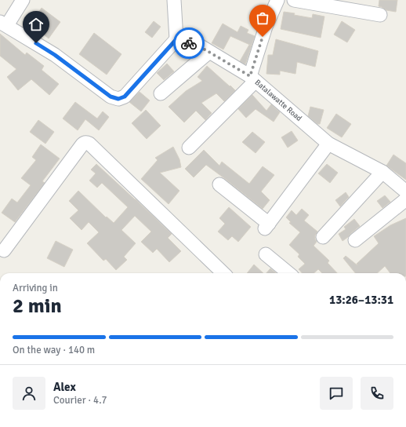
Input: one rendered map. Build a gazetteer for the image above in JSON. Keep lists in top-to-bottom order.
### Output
{
  "streets": {
    "street": ["Batalawatte Road"]
  },
  "page": {
    "heading": ["2 min", "Arriving in", "13:26–13:31"],
    "panel": ["Alex", "Courier · 4.7"],
    "bar": "On the way · 140 m"
  }
}
